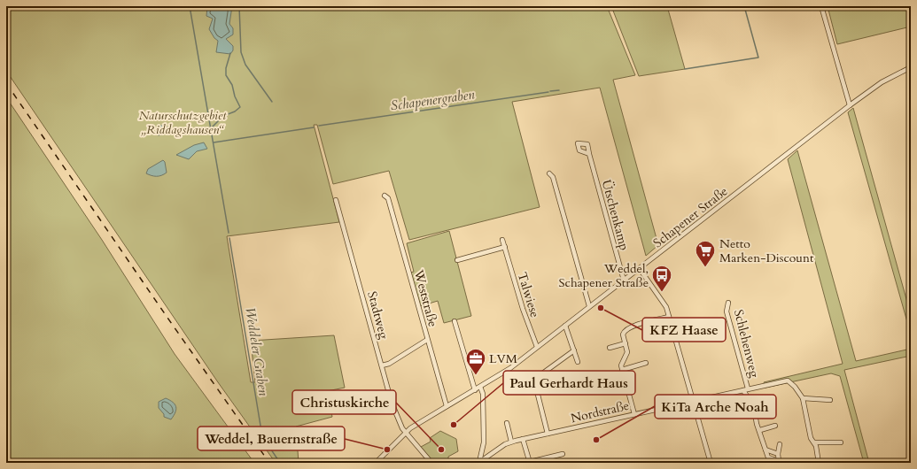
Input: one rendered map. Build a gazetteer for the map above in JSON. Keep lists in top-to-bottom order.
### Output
{
  "streets": {
    "street": [
      "Ütschenkamp",
      "Schapener Straße",
      "Talwiese",
      "Weststraße",
      "Stadtweg",
      "Schlehenweg",
      "Nordstraße"
    ]
  },
  "crossings": [
    ["Ütschenkamp", "Schapener Straße"],
    ["Schapener Straße", "Talwiese"],
    ["Schapener Straße", "Weststraße"],
    ["Schapener Straße", "Stadtweg"],
    ["Schlehenweg", "Nordstraße"]
  ],
  "water": ["Schapenergraben", "Weddeler Graben"],
  "parks": ["Naturschutzgebiet „Riddagshausen“"],
  "places": {
    "supermarket": ["Netto Marken-Discount"],
    "bus stop": ["Weddel, Schapener Straße"],
    "other": [
      "KFZ Haase",
      "Paul Gerhardt Haus",
      "KiTa Arche Noah",
      "Weddel, Bauernstraße",
      "Christuskirche"
    ],
    "office": ["LVM"]
  }
}
